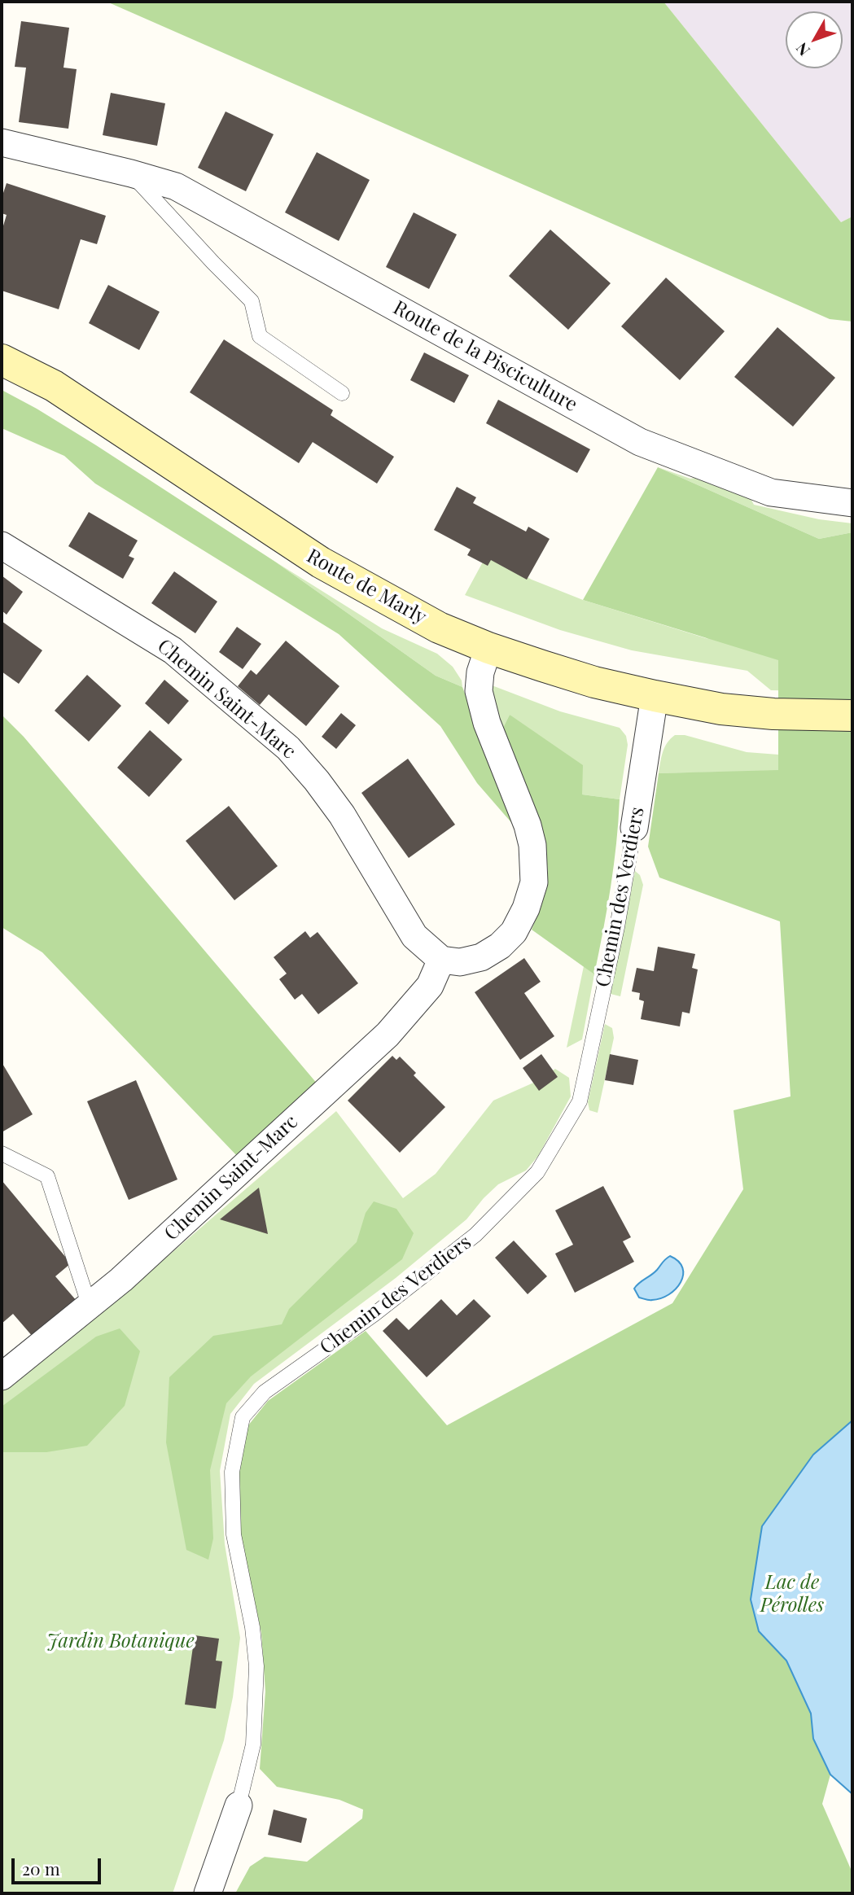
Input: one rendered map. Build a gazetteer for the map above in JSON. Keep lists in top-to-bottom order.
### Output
{
  "streets": {
    "main road": ["Route de Marly"],
    "street": ["Route de la Pisciculture", "Chemin Saint-Marc", "Chemin des Verdiers"]
  },
  "crossings": [
    ["Route de Marly", "Chemin des Verdiers"]
  ],
  "parks": ["Lac de Pérolles", "Jardin Botanique"],
  "scale_bar": "20 m",
  "north": "bottom left"
}
